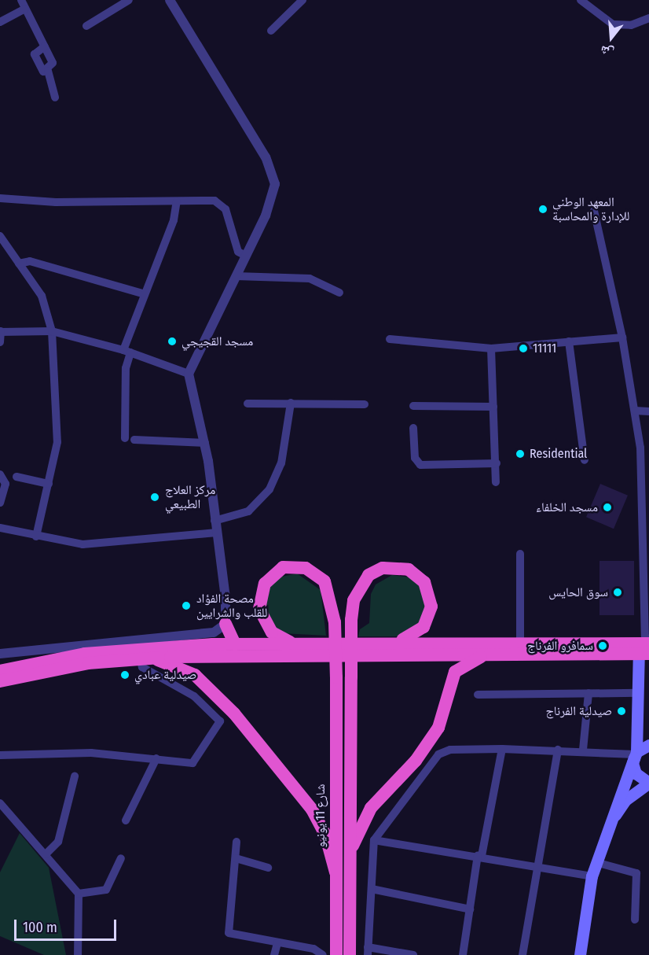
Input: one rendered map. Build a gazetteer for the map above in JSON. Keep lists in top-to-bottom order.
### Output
{
  "streets": {
    "highway": ["شارع 11 يونيو"]
  },
  "places": [
    "المعهد الوطني للإدارة والمحاسبة",
    "مسجد القجيجي",
    "11111",
    "Residential",
    "مركز العلاج الطبيعي",
    "مسجد الخلفاء",
    "سوق الحايس",
    "مصحة الفؤاد للقلب والشرايين",
    "سمافرو الفرناج",
    "صيدلية عبادي",
    "صيدلية الفرناج"
  ],
  "scale_bar": "100 m",
  "north": "bottom"
}
